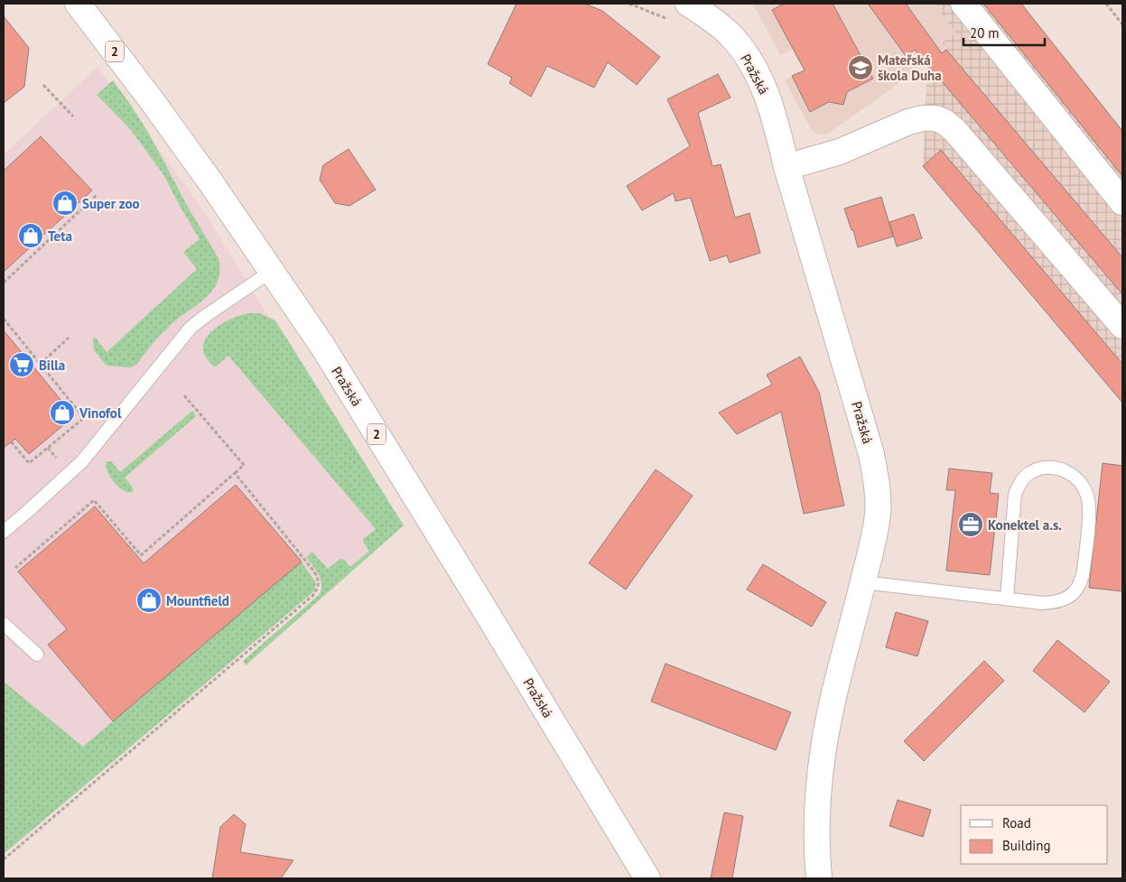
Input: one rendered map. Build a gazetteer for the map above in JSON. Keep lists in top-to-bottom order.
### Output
{
  "streets": {
    "street": ["2", "Pražská"]
  },
  "places": {
    "school or university": ["Mateřská škola Duha"],
    "shop": [
      "Super zoo",
      "Teta",
      "Vinofol",
      "Mountfield"
    ],
    "supermarket": ["Billa"],
    "office": ["Konektel a.s."]
  },
  "legend": ["Road", "Building"],
  "scale_bar": "20 m"
}
